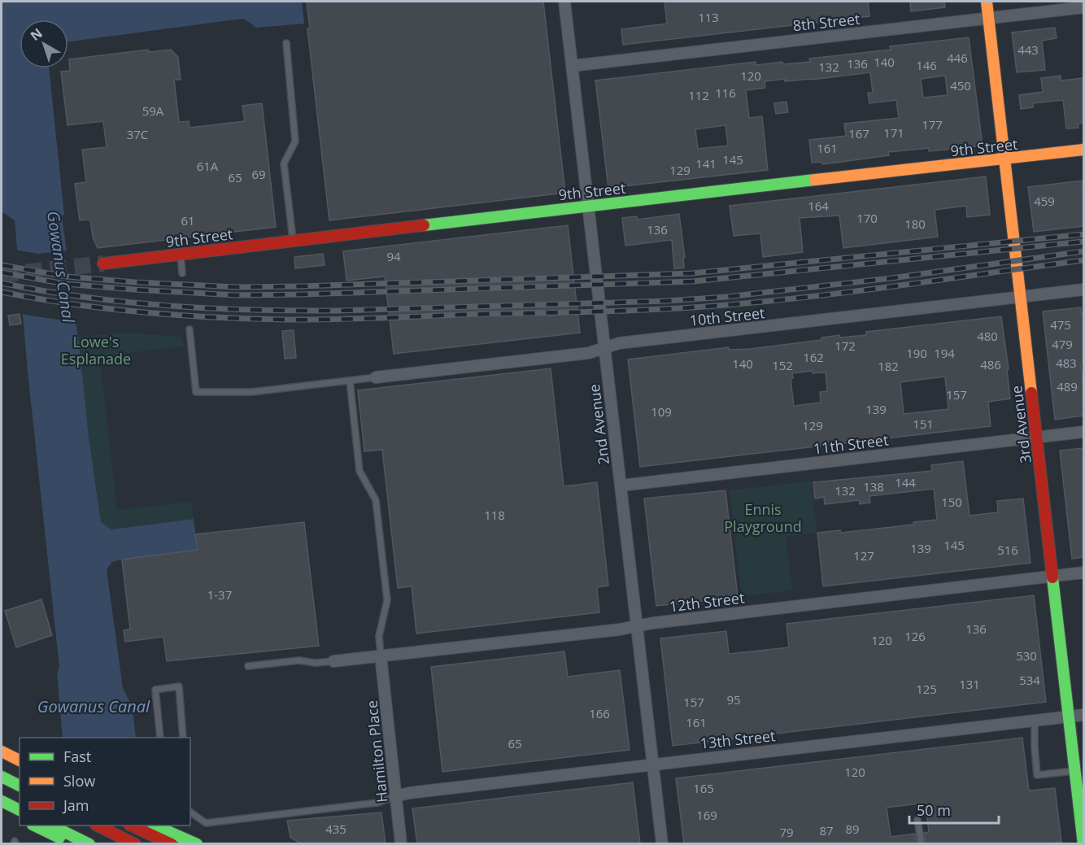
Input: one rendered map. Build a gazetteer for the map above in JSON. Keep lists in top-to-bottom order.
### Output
{
  "streets": {
    "main road": ["9th Street", "3rd Avenue"],
    "street": [
      "8th Street",
      "10th Street",
      "2nd Avenue",
      "11th Street",
      "12th Street",
      "13th Street",
      "Hamilton Place"
    ]
  },
  "crossings": [
    ["8th Street", "2nd Avenue"],
    ["8th Street", "3rd Avenue"],
    ["9th Street", "2nd Avenue"],
    ["9th Street", "3rd Avenue"],
    ["10th Street", "2nd Avenue"],
    ["10th Street", "3rd Avenue"],
    ["2nd Avenue", "11th Street"],
    ["2nd Avenue", "12th Street"],
    ["2nd Avenue", "13th Street"],
    ["3rd Avenue", "11th Street"],
    ["3rd Avenue", "12th Street"],
    ["3rd Avenue", "13th Street"],
    ["12th Street", "Hamilton Place"],
    ["13th Street", "Hamilton Place"]
  ],
  "water": ["Gowanus Canal"],
  "parks": ["Lowe's Esplanade", "Ennis Playground"],
  "house_numbers": [
    "113",
    "443",
    "446",
    "140",
    "136",
    "146",
    "132",
    "120",
    "450",
    "116",
    "112",
    "59A",
    "177",
    "171",
    "167",
    "37C",
    "161",
    "145",
    "141",
    "61A",
    "129",
    "69",
    "65",
    "459",
    "164",
    "170",
    "61",
    "180",
    "136",
    "94",
    "475",
    "480",
    "479",
    "172",
    "190",
    "194",
    "162",
    "483",
    "140",
    "486",
    "152",
    "182",
    "489",
    "157",
    "139",
    "109",
    "151",
    "129",
    "144",
    "138",
    "132",
    "150",
    "118",
    "145",
    "139",
    "516",
    "127",
    "1-37",
    "136",
    "126",
    "120",
    "530",
    "534",
    "131",
    "125",
    "95",
    "157",
    "166",
    "161",
    "65",
    "120",
    "165",
    "169",
    "435",
    "89",
    "87",
    "79"
  ],
  "legend": ["Fast", "Slow", "Jam"],
  "scale_bar": "50 m",
  "north": "top left"
}
